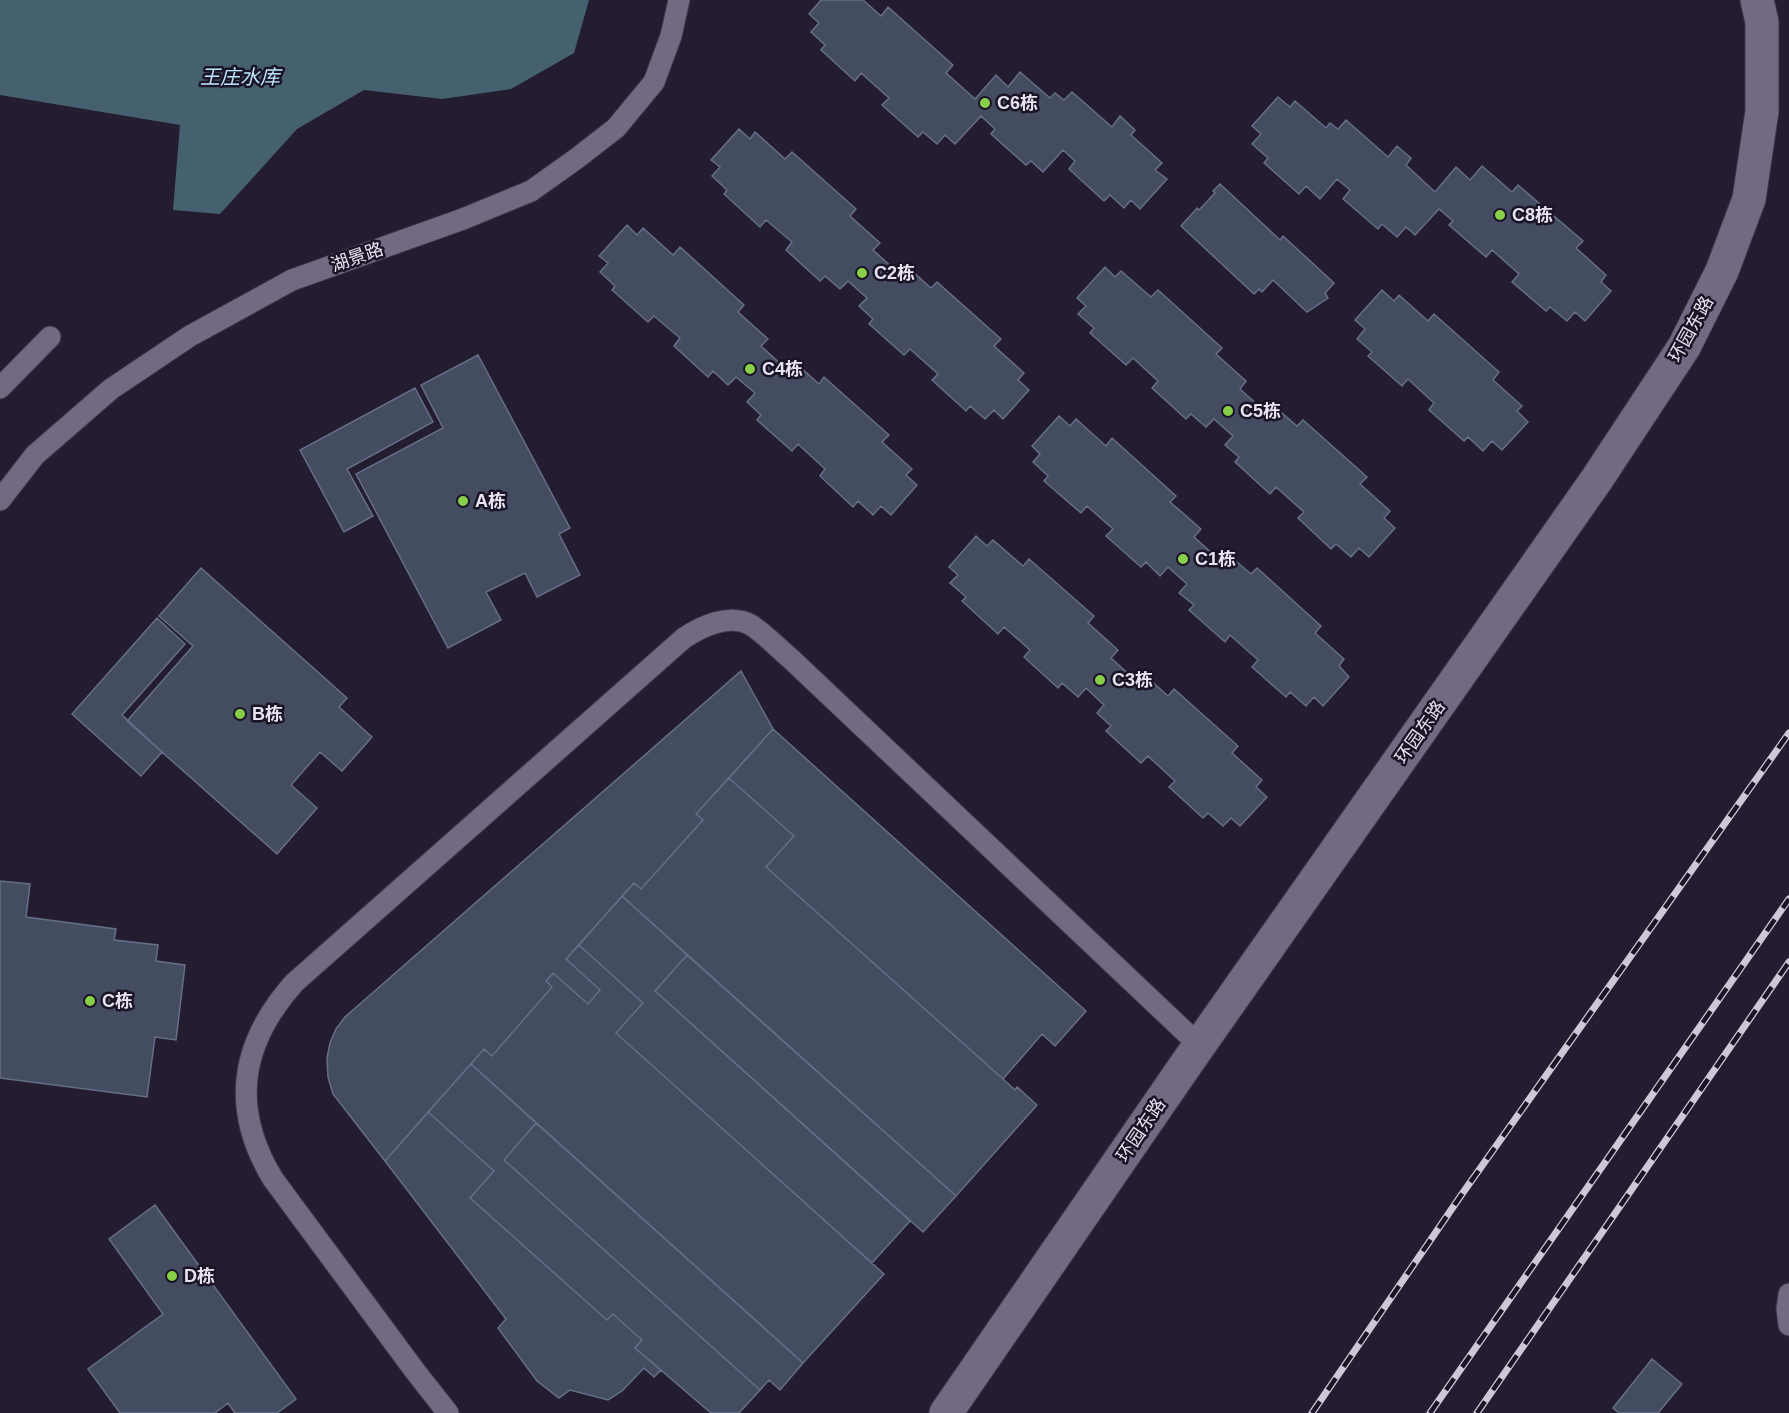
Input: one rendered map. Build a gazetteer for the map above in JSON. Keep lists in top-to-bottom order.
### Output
{
  "streets": {
    "street": ["环园东路"],
    "lane": ["湖景路"]
  },
  "water": ["王庄水库"],
  "places": [
    "C6栋",
    "C8栋",
    "C2栋",
    "C4栋",
    "C5栋",
    "A栋",
    "C1栋",
    "C3栋",
    "B栋",
    "C栋",
    "D栋"
  ]
}
